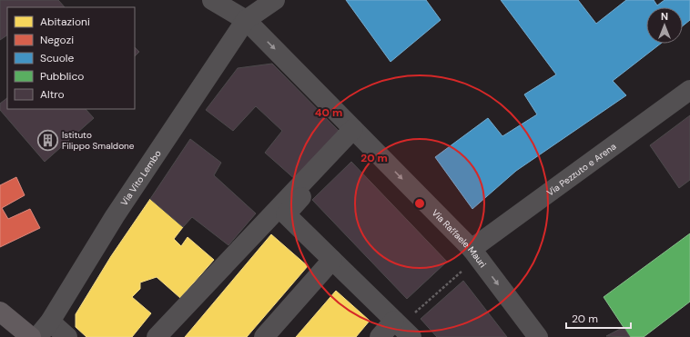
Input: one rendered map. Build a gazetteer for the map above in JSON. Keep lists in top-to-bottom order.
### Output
{
  "streets": {
    "street": ["Via Pezzuto e Arena", "Via Vito Lembo", "Via Raffaele Mauri"]
  },
  "crossings": [
    ["Via Pezzuto e Arena", "Via Raffaele Mauri"],
    ["Via Vito Lembo", "Via Raffaele Mauri"]
  ],
  "one_way": ["Via Raffaele Mauri"],
  "places": {
    "building": ["Istituto Filippo Smaldone"]
  },
  "legend": [
    "Abitazioni",
    "Negozi",
    "Scuole",
    "Pubblico",
    "Altro"
  ],
  "scale_bar": "20 m",
  "north": "top",
  "rings": ["40 m", "20 m"]
}
